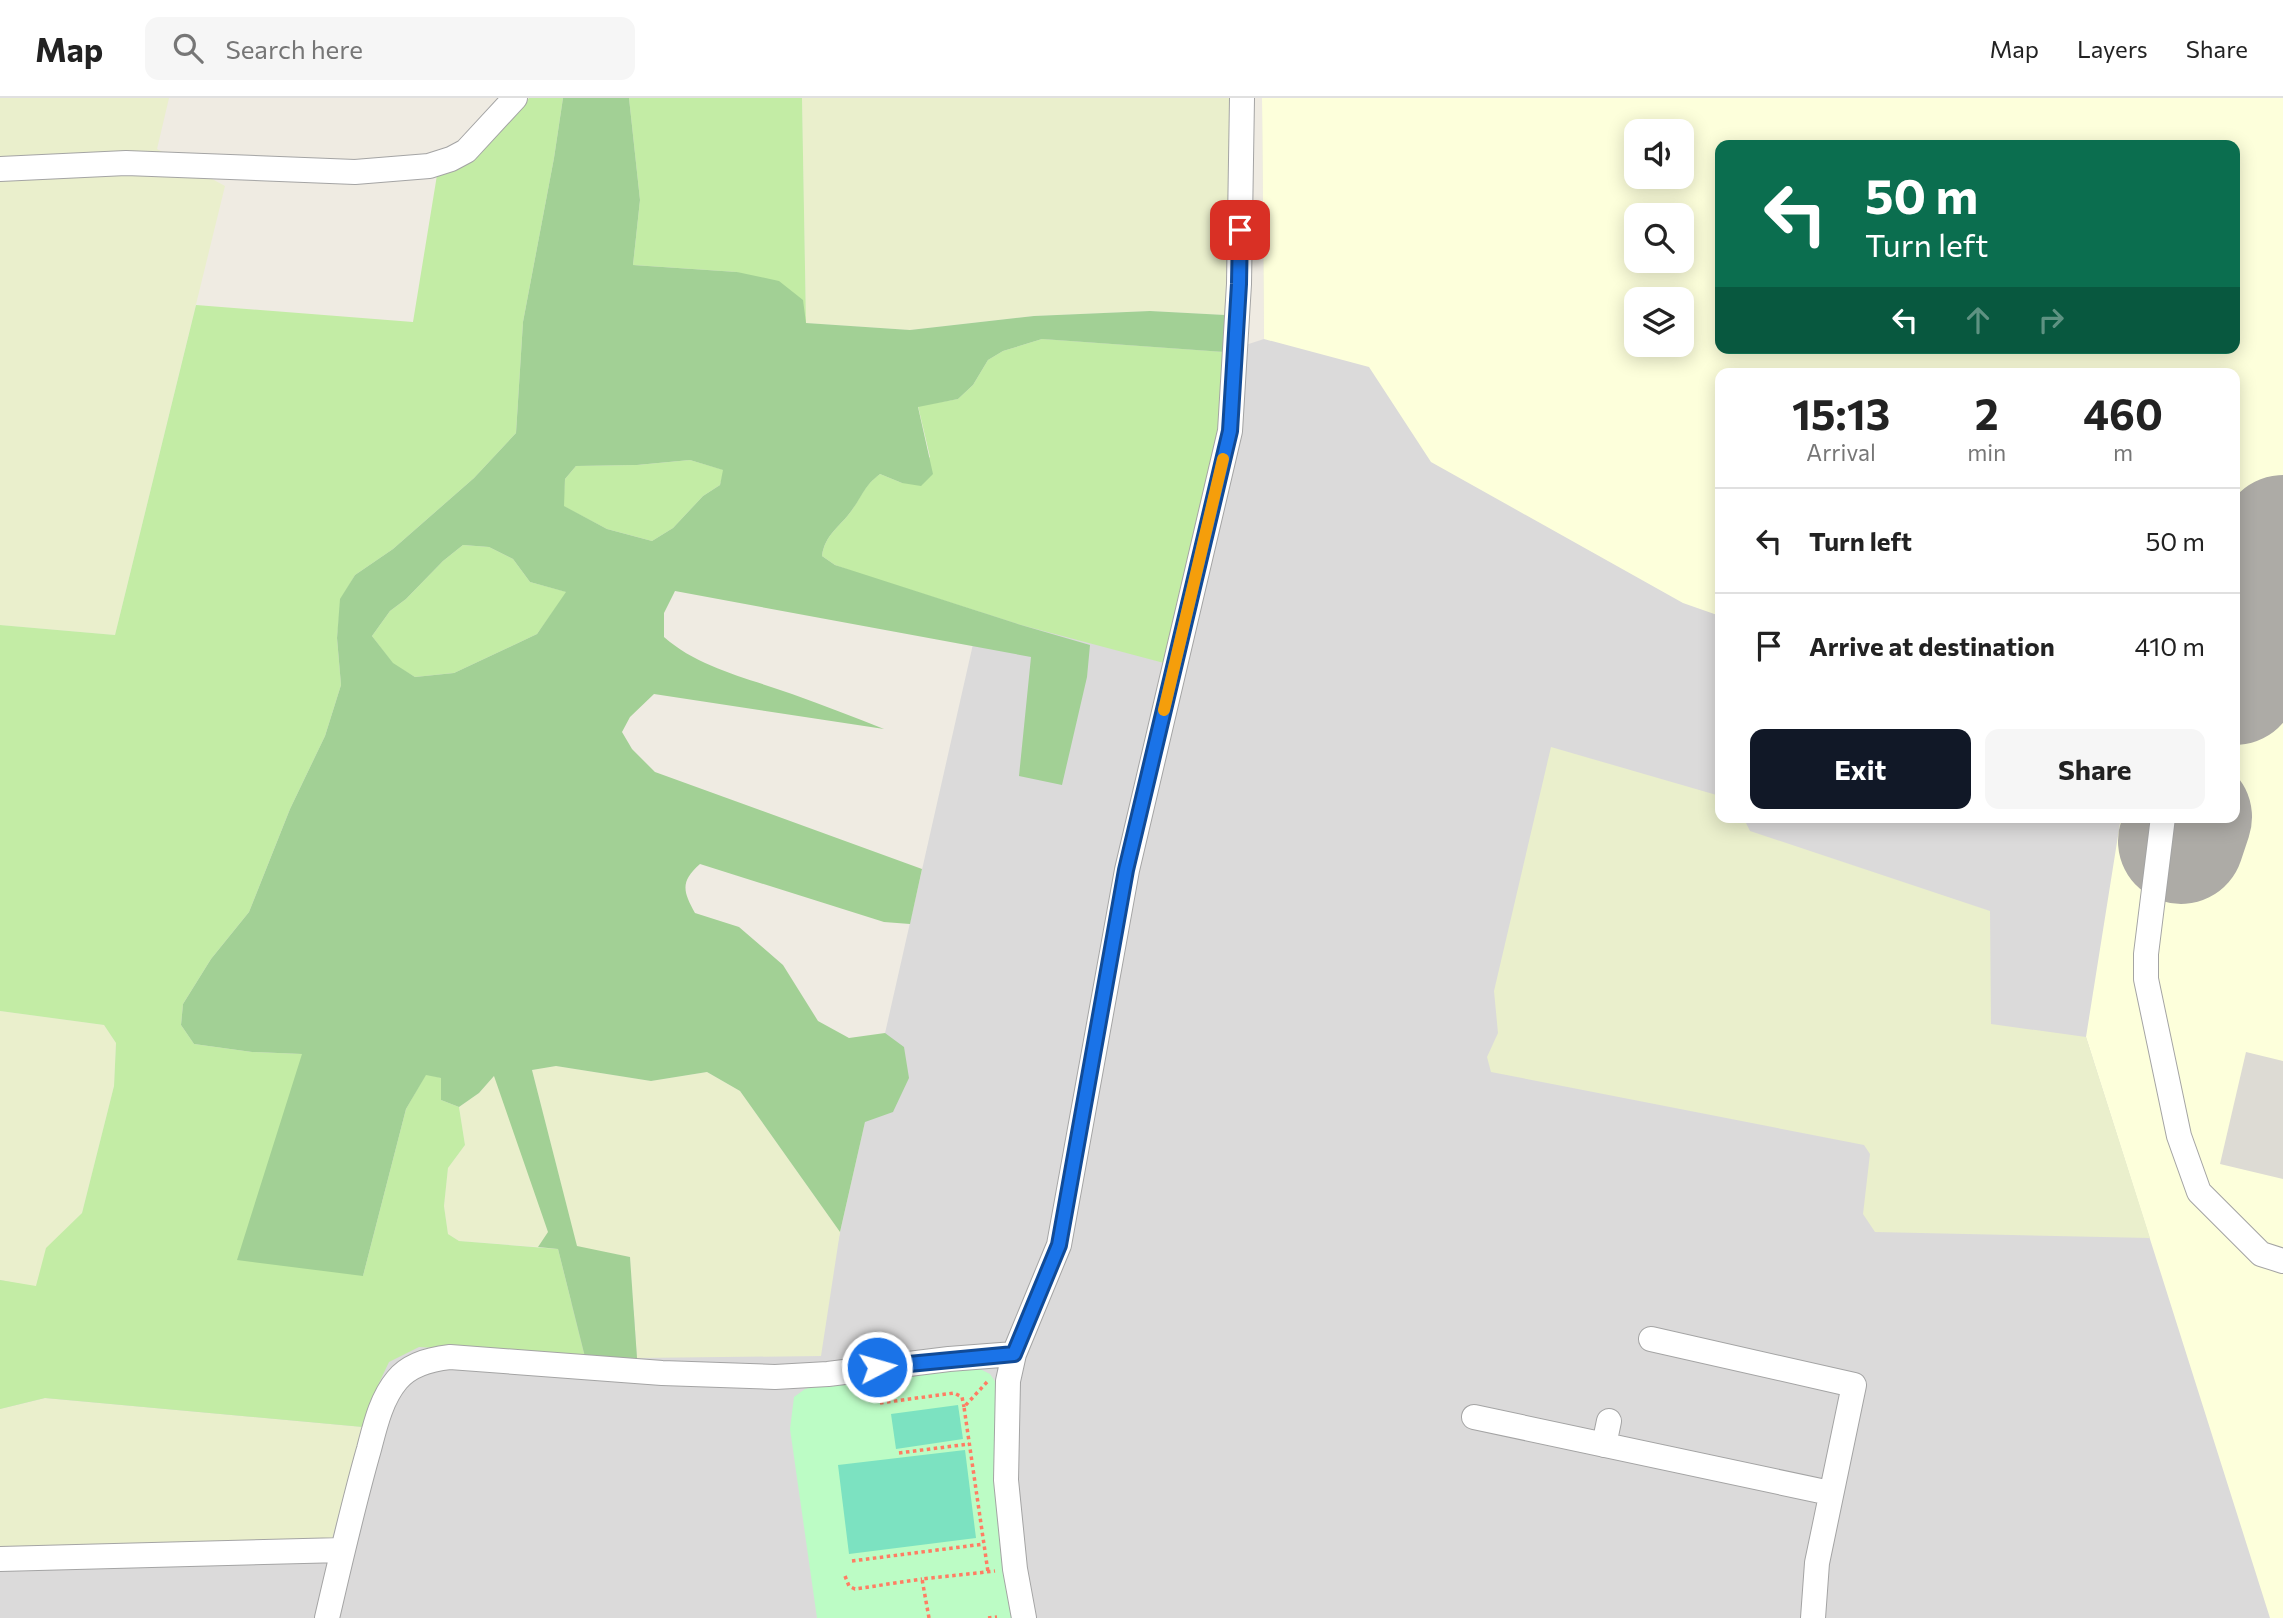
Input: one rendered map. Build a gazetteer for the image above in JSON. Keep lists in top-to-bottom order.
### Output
{
  "page": {
    "header": "Map",
    "search": "Search here",
    "nav": ["Map", "Layers", "Share"],
    "turn": ["50 m", "Turn left"],
    "eta": [
      "15:13",
      "Arrival",
      "2",
      "min",
      "460",
      "m"
    ],
    "list": [
      {
        "name": "Turn left",
        "value": "50 m"
      },
      {
        "name": "Arrive at destination",
        "value": "410 m"
      }
    ],
    "buttons": ["Exit", "Share"]
  }
}
